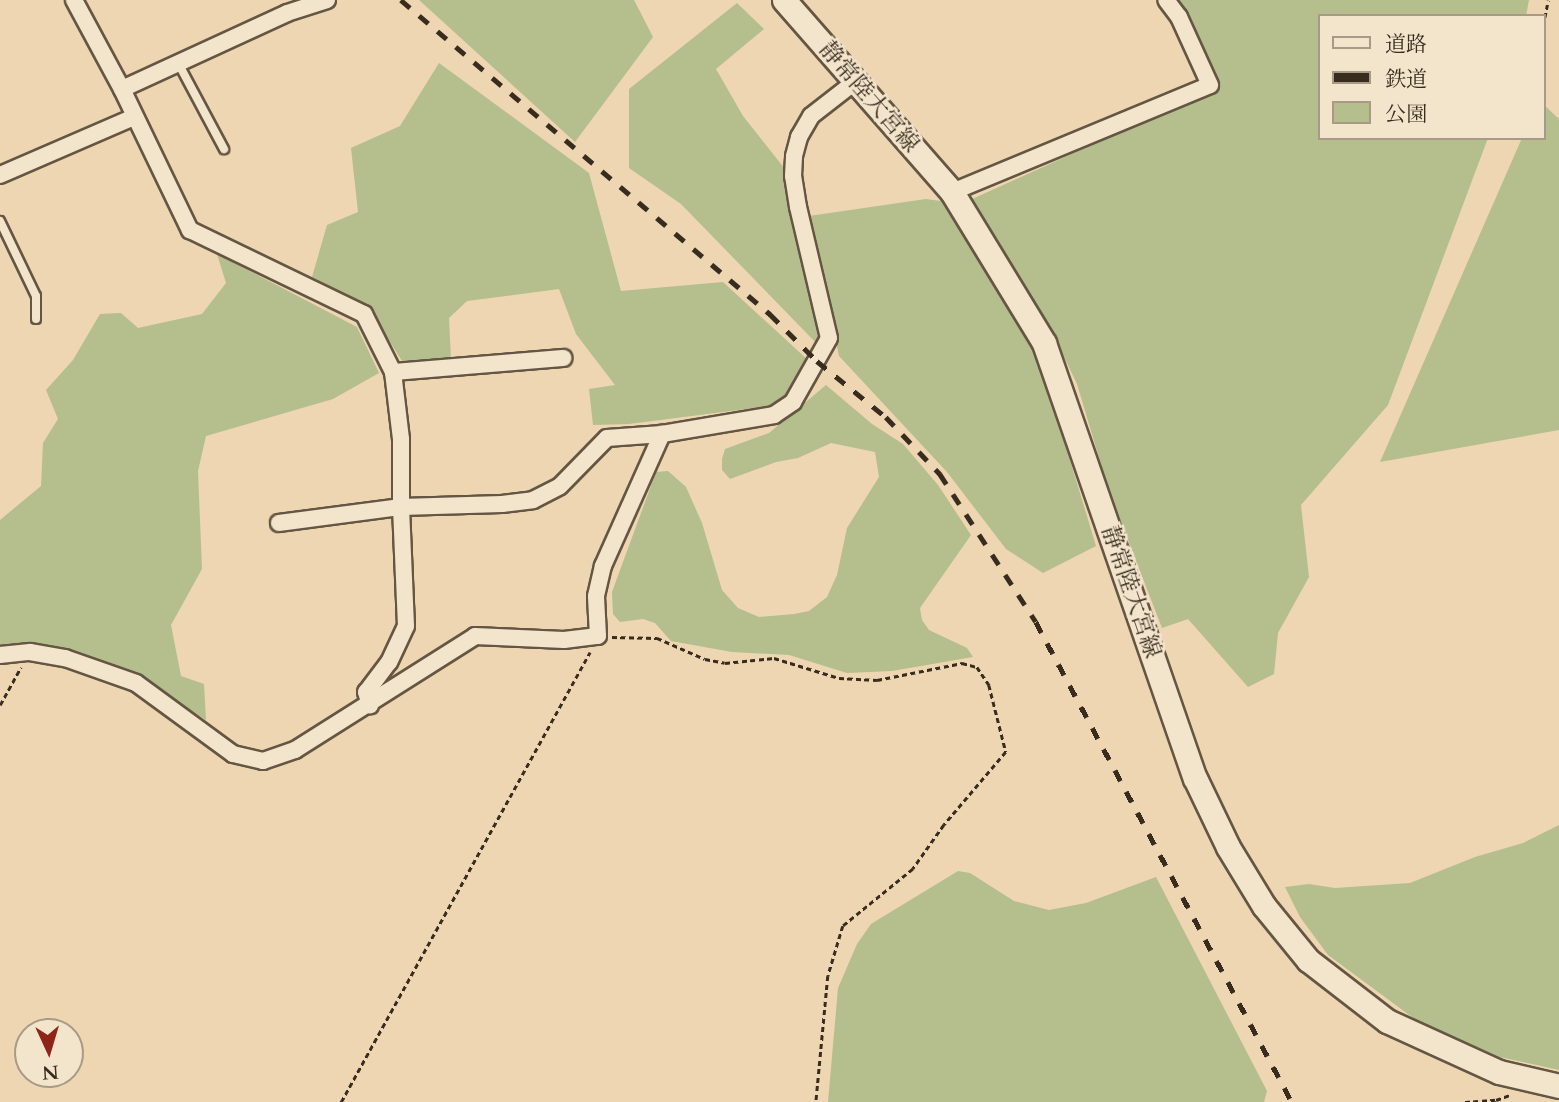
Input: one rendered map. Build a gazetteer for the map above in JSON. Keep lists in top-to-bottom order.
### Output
{
  "streets": {
    "main road": ["静常陸大宮線"]
  },
  "legend": ["道路", "鉄道", "公園"],
  "north": "bottom"
}
